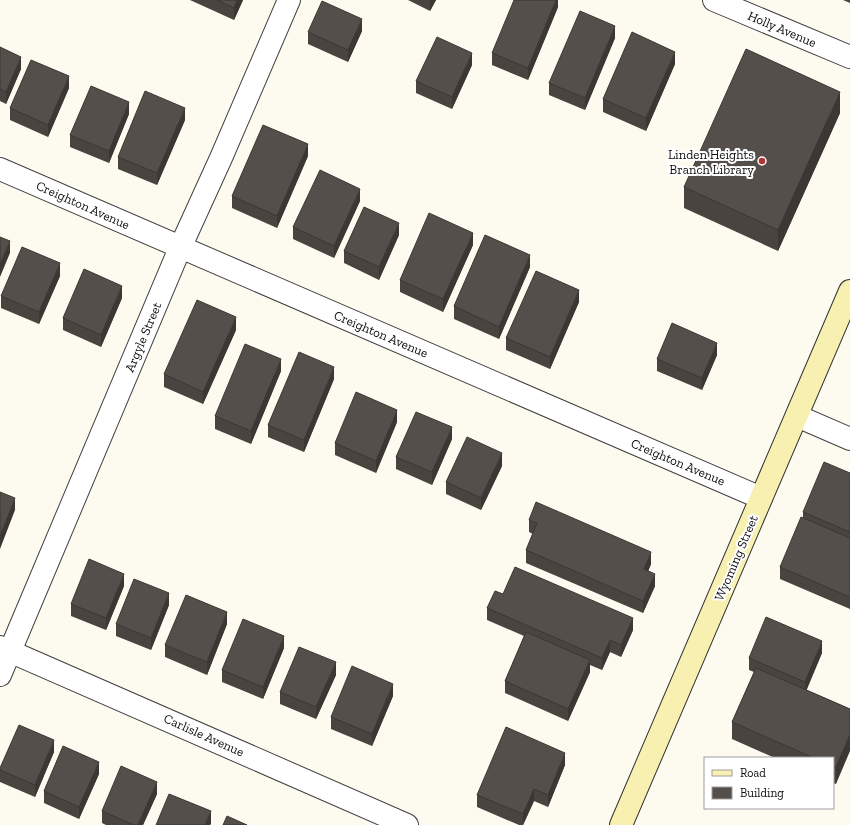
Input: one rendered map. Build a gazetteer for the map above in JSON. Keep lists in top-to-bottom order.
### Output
{
  "streets": {
    "street": [
      "Holly Avenue",
      "Creighton Avenue",
      "Argyle Street",
      "Wyoming Street",
      "Carlisle Avenue"
    ]
  },
  "crossings": [
    ["Creighton Avenue", "Argyle Street"],
    ["Creighton Avenue", "Wyoming Street"],
    ["Argyle Street", "Carlisle Avenue"]
  ],
  "places": ["Linden Heights Branch Library"],
  "legend": ["Road", "Building"]
}
